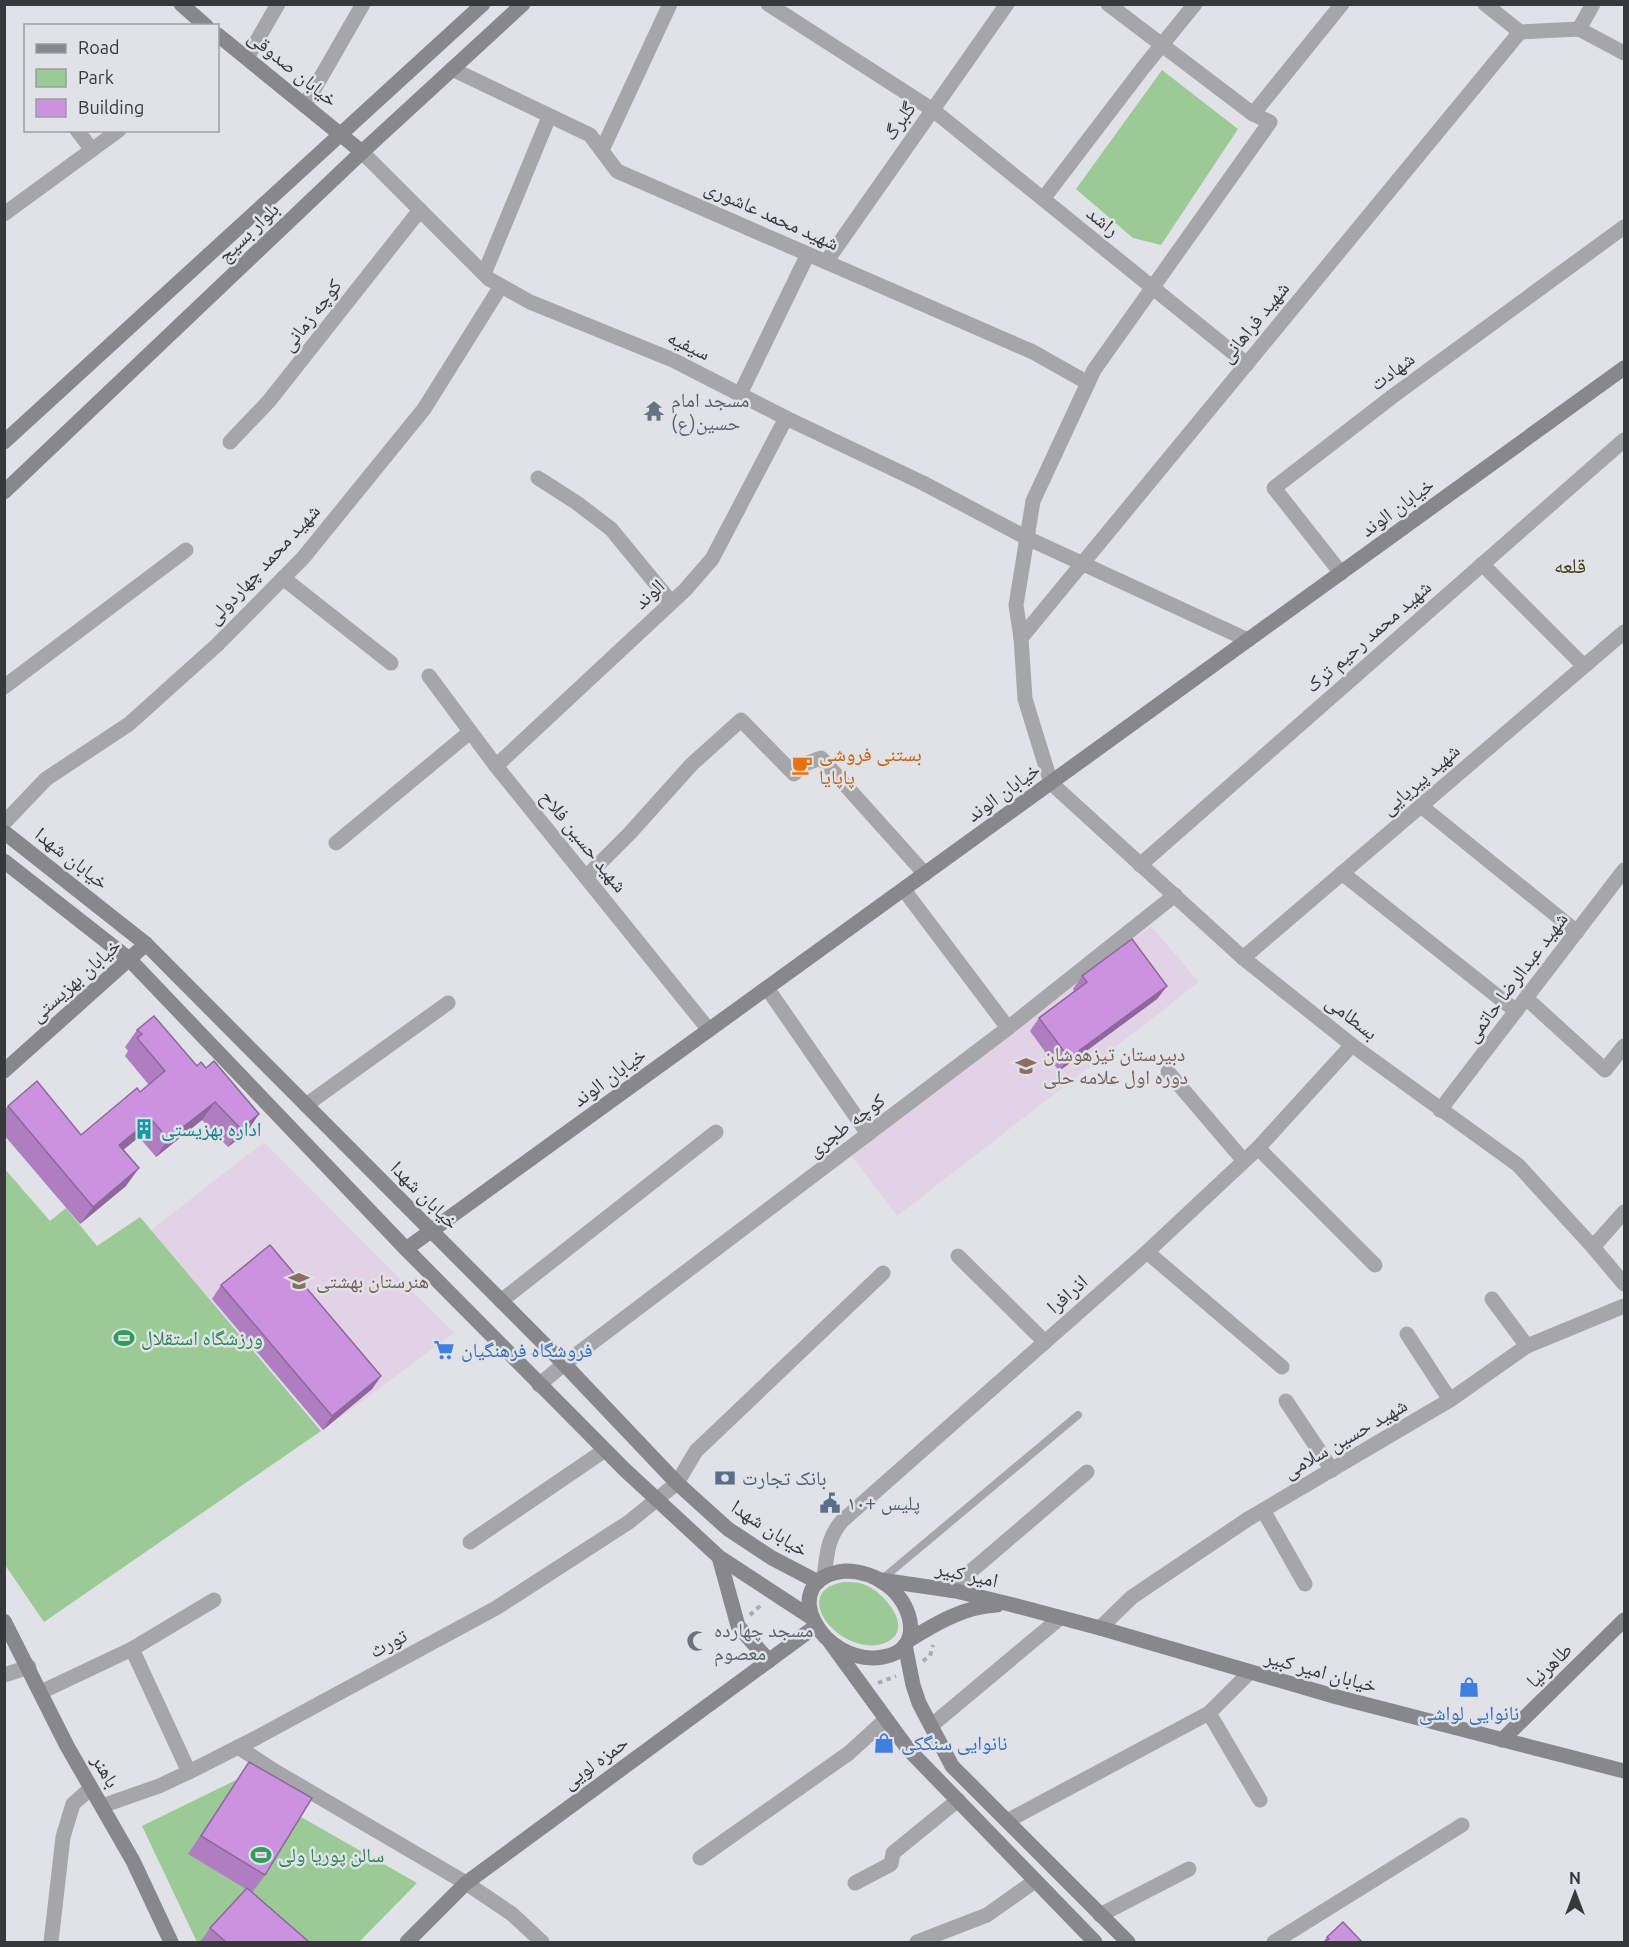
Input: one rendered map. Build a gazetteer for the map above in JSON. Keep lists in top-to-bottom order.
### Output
{
  "streets": {
    "main road": [
      "خیابان صدوقی",
      "بلوار بسیج",
      "خیابان الوند",
      "خیابان شهدا",
      "خیابان بهزیستی",
      "امیر کبیر",
      "طاهرنیا",
      "خیابان امیر کبیر",
      "حمزه لویی",
      "باهنر"
    ],
    "street": [
      "گلبرگ",
      "شهید محمد عاشوری",
      "راشد",
      "کوچه زمانی",
      "شهید فراهانی",
      "سیفیه",
      "شهادت",
      "شهید محمد چهاردولی",
      "الوند",
      "شهید محمد رحیم ترک",
      "شهید پیریایی",
      "شهید حسین فلاح",
      "شهید عبدالرضا حاتمی",
      "بسطامی",
      "کوچه طجری",
      "اذرافرا",
      "شهید حسین سلامی",
      "تورث"
    ]
  },
  "crossings": [
    ["خیابان صدوقی", "بلوار بسیج"],
    ["خیابان صدوقی", "سیفیه"],
    ["گلبرگ", "شهید محمد عاشوری"],
    ["گلبرگ", "راشد"],
    ["شهید محمد عاشوری", "بلوار بسیج"],
    ["راشد", "شهید فراهانی"],
    ["بلوار بسیج", "سیفیه"],
    ["کوچه زمانی", "سیفیه"],
    ["شهید فراهانی", "سیفیه"],
    ["سیفیه", "خیابان الوند"],
    ["سیفیه", "شهید محمد چهاردولی"],
    ["سیفیه", "الوند"],
    ["شهادت", "خیابان الوند"],
    ["خیابان الوند", "شهید حسین فلاح"],
    ["خیابان الوند", "خیابان شهدا"],
    ["خیابان الوند", "بسطامی"],
    ["الوند", "شهید حسین فلاح"],
    ["شهید محمد رحیم ترک", "بسطامی"],
    ["شهید پیریایی", "بسطامی"],
    ["خیابان شهدا", "خیابان بهزیستی"],
    ["خیابان شهدا", "کوچه طجری"],
    ["خیابان شهدا", "اذرافرا"],
    ["خیابان شهدا", "امیر کبیر"],
    ["خیابان شهدا", "تورث"],
    ["خیابان شهدا", "حمزه لویی"],
    ["شهید عبدالرضا حاتمی", "بسطامی"],
    ["بسطامی", "کوچه طجری"],
    ["بسطامی", "اذرافرا"],
    ["اذرافرا", "امیر کبیر"],
    ["اذرافرا", "حمزه لویی"],
    ["شهید حسین سلامی", "خیابان امیر کبیر"],
    ["امیر کبیر", "خیابان امیر کبیر"],
    ["امیر کبیر", "حمزه لویی"],
    ["تورث", "باهنر"],
    ["طاهرنیا", "خیابان امیر کبیر"]
  ],
  "districts": ["قلعه"],
  "places": {
    "temple": ["مسجد امام حسین(ع)"],
    "cafe": ["بستنی فروشی پاپایا"],
    "school or university": ["دبیرستان تیزهوشان دوره اول علامه حلی", "هنرستان بهشتی"],
    "building": ["اداره بهزیستی"],
    "sports": ["ورزشگاه استقلال", "سالن پوریا ولی"],
    "supermarket": ["فروشگاه فرهنگیان"],
    "bank": ["بانک تجارت"],
    "public building": ["پلیس +۱۰"],
    "mosque": ["مسجد چهارده معصوم"],
    "shop": ["نانوایی لواشی", "نانوایی سنگکی"]
  },
  "legend": ["Road", "Park", "Building"],
  "north": "top"
}
